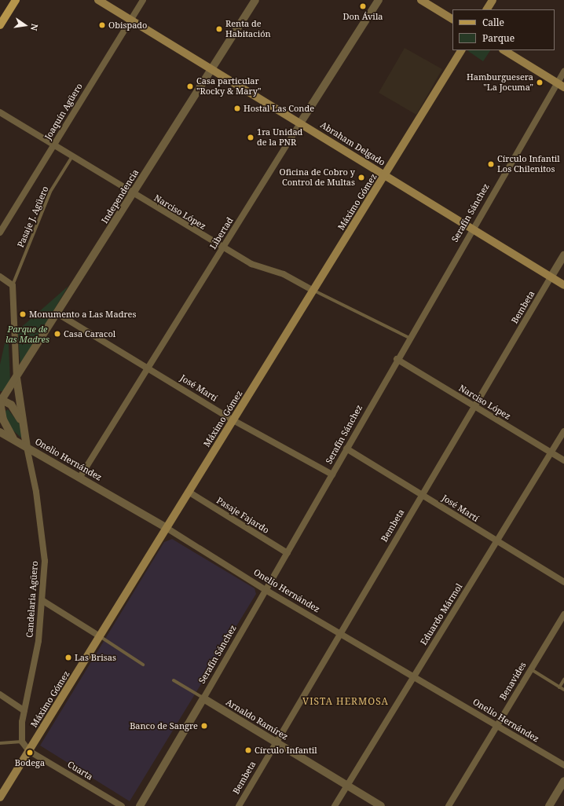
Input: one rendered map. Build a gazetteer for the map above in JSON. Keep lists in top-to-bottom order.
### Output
{
  "streets": {
    "main road": ["Abraham Delgado", "Máximo Gómez"],
    "street": [
      "Joaquín Agüero",
      "Independencia",
      "Narciso López",
      "Serafín Sánchez",
      "Libertad",
      "Bembeta",
      "José Martí",
      "Onelio Hernández",
      "Pasaje Fajardo",
      "Candelaria Agüero",
      "Eduardo Mármol",
      "Benavides",
      "Arnaldo Ramírez",
      "Cuarta"
    ],
    "lane": ["Pasaje J. Agüero"]
  },
  "crossings": [
    ["Joaquín Agüero", "Abraham Delgado"],
    ["Joaquín Agüero", "Narciso López"],
    ["Abraham Delgado", "Independencia"],
    ["Abraham Delgado", "Máximo Gómez"],
    ["Abraham Delgado", "Serafín Sánchez"],
    ["Abraham Delgado", "Libertad"],
    ["Abraham Delgado", "Bembeta"],
    ["Independencia", "Narciso López"],
    ["Independencia", "José Martí"],
    ["Máximo Gómez", "Narciso López"],
    ["Máximo Gómez", "José Martí"],
    ["Máximo Gómez", "Onelio Hernández"],
    ["Máximo Gómez", "Pasaje Fajardo"],
    ["Máximo Gómez", "Cuarta"],
    ["Narciso López", "Serafín Sánchez"],
    ["Narciso López", "Pasaje J. Agüero"],
    ["Narciso López", "Libertad"],
    ["Narciso López", "Bembeta"],
    ["Narciso López", "Eduardo Mármol"],
    ["Serafín Sánchez", "José Martí"],
    ["Serafín Sánchez", "Onelio Hernández"],
    ["Serafín Sánchez", "Pasaje Fajardo"],
    ["Serafín Sánchez", "Arnaldo Ramírez"],
    ["Libertad", "José Martí"],
    ["Libertad", "Onelio Hernández"],
    ["Bembeta", "José Martí"],
    ["Bembeta", "Onelio Hernández"],
    ["Bembeta", "Arnaldo Ramírez"],
    ["José Martí", "Eduardo Mármol"],
    ["Onelio Hernández", "Candelaria Agüero"],
    ["Onelio Hernández", "Eduardo Mármol"],
    ["Onelio Hernández", "Benavides"],
    ["Eduardo Mármol", "Arnaldo Ramírez"]
  ],
  "districts": ["VISTA HERMOSA"],
  "parks": ["Parque de las Madres"],
  "places": [
    "Don Ávila",
    "Obispado",
    "Renta de Habitación",
    "Hamburguesera \"La Jocuma\"",
    "Casa particular \"Rocky & Mary\"",
    "Hostal Las Conde",
    "1ra Unidad de la PNR",
    "Círculo Infantil Los Chilenitos",
    "Oficina de Cobro y Control de Multas",
    "Monumento a Las Madres",
    "Casa Caracol",
    "Las Brisas",
    "Banco de Sangre",
    "Círculo Infantil",
    "Bodega"
  ],
  "legend": ["Calle", "Parque"],
  "north": "right"
}
